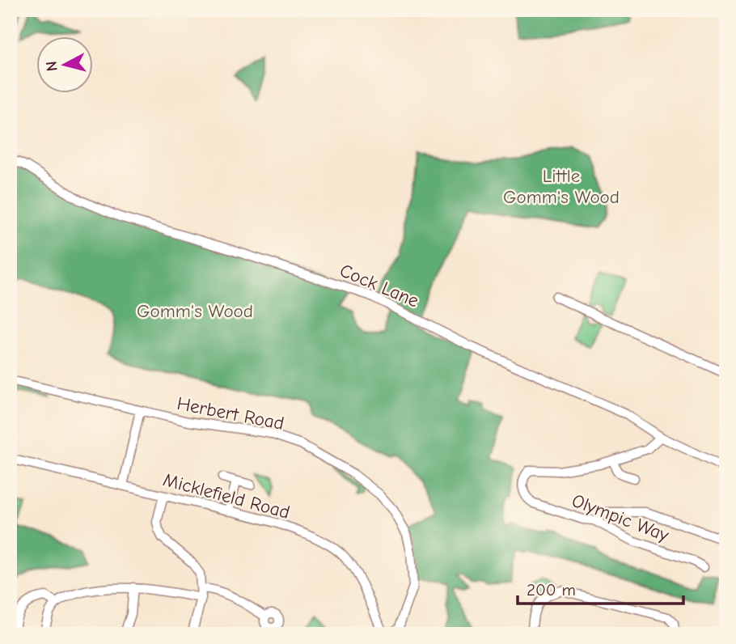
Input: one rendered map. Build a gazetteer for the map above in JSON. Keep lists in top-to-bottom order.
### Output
{
  "streets": {
    "street": [
      "Cock Lane",
      "Herbert Road",
      "Micklefield Road",
      "Olympic Way"
    ]
  },
  "crossings": [
    ["Cock Lane", "Olympic Way"]
  ],
  "parks": ["Little Gomm's Wood", "Gomm's Wood"],
  "scale_bar": "200 m",
  "north": "left"
}
